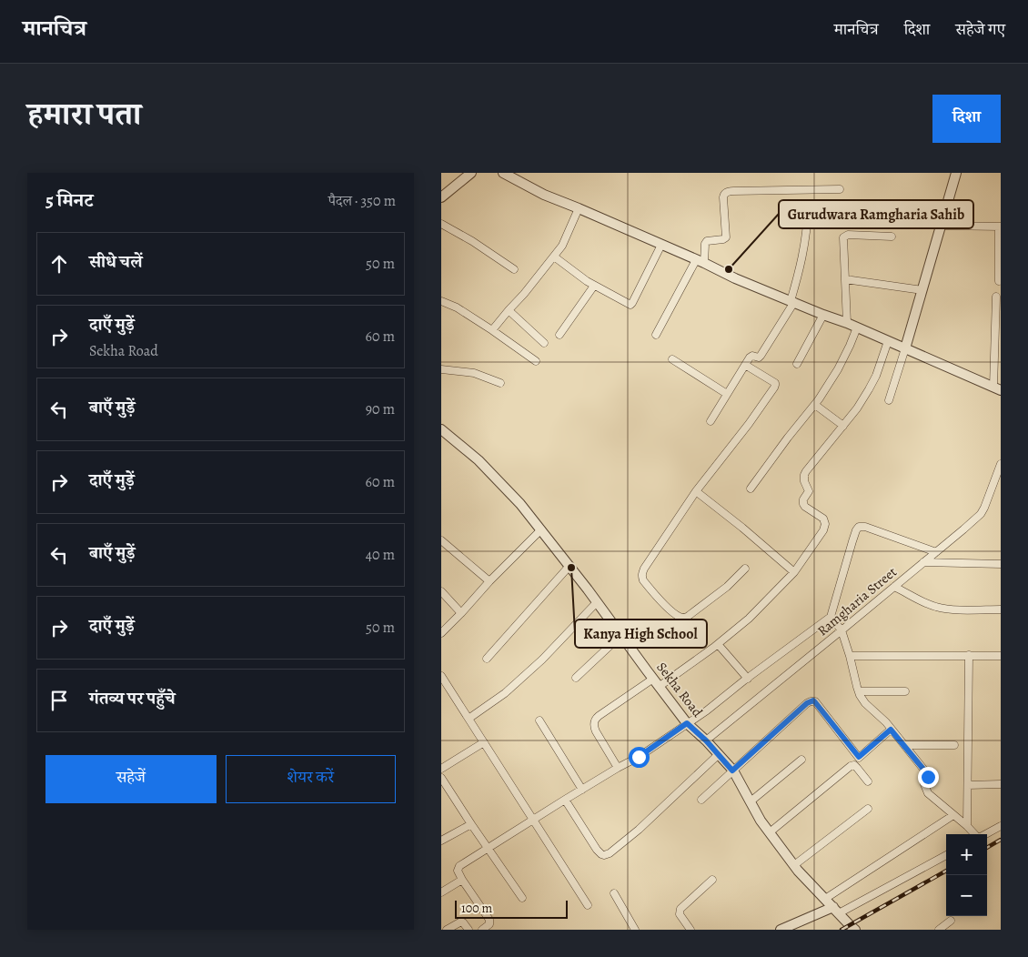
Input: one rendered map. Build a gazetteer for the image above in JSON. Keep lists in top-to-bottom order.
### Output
{
  "streets": {
    "street": ["Ramgharia Street", "Sekha Road"]
  },
  "crossings": [
    ["Ramgharia Street", "Sekha Road"]
  ],
  "places": ["Gurudwara Ramgharia Sahib", "Kanya High School"],
  "scale_bar": "100 m",
  "page": {
    "header": "मानचित्र",
    "nav": ["मानचित्र", "दिशा", "सहेजे गए"],
    "title": "हमारा पता",
    "buttons": [
      "दिशा",
      ["सहेजें", "शेयर करें"]
    ],
    "heading": ["5 मिनट", "पैदल · 350 m"],
    "list": [
      ["सीधे चलें", "50 m"],
      ["दाएँ मुड़ें", "Sekha Road", "60 m"],
      ["बाएँ मुड़ें", "90 m"],
      ["दाएँ मुड़ें", "60 m"],
      ["बाएँ मुड़ें", "40 m"],
      ["दाएँ मुड़ें", "50 m"],
      "गंतव्य पर पहुँचे"
    ],
    "map_buttons": ["+", "−"],
    "scale": "100 m"
  }
}
